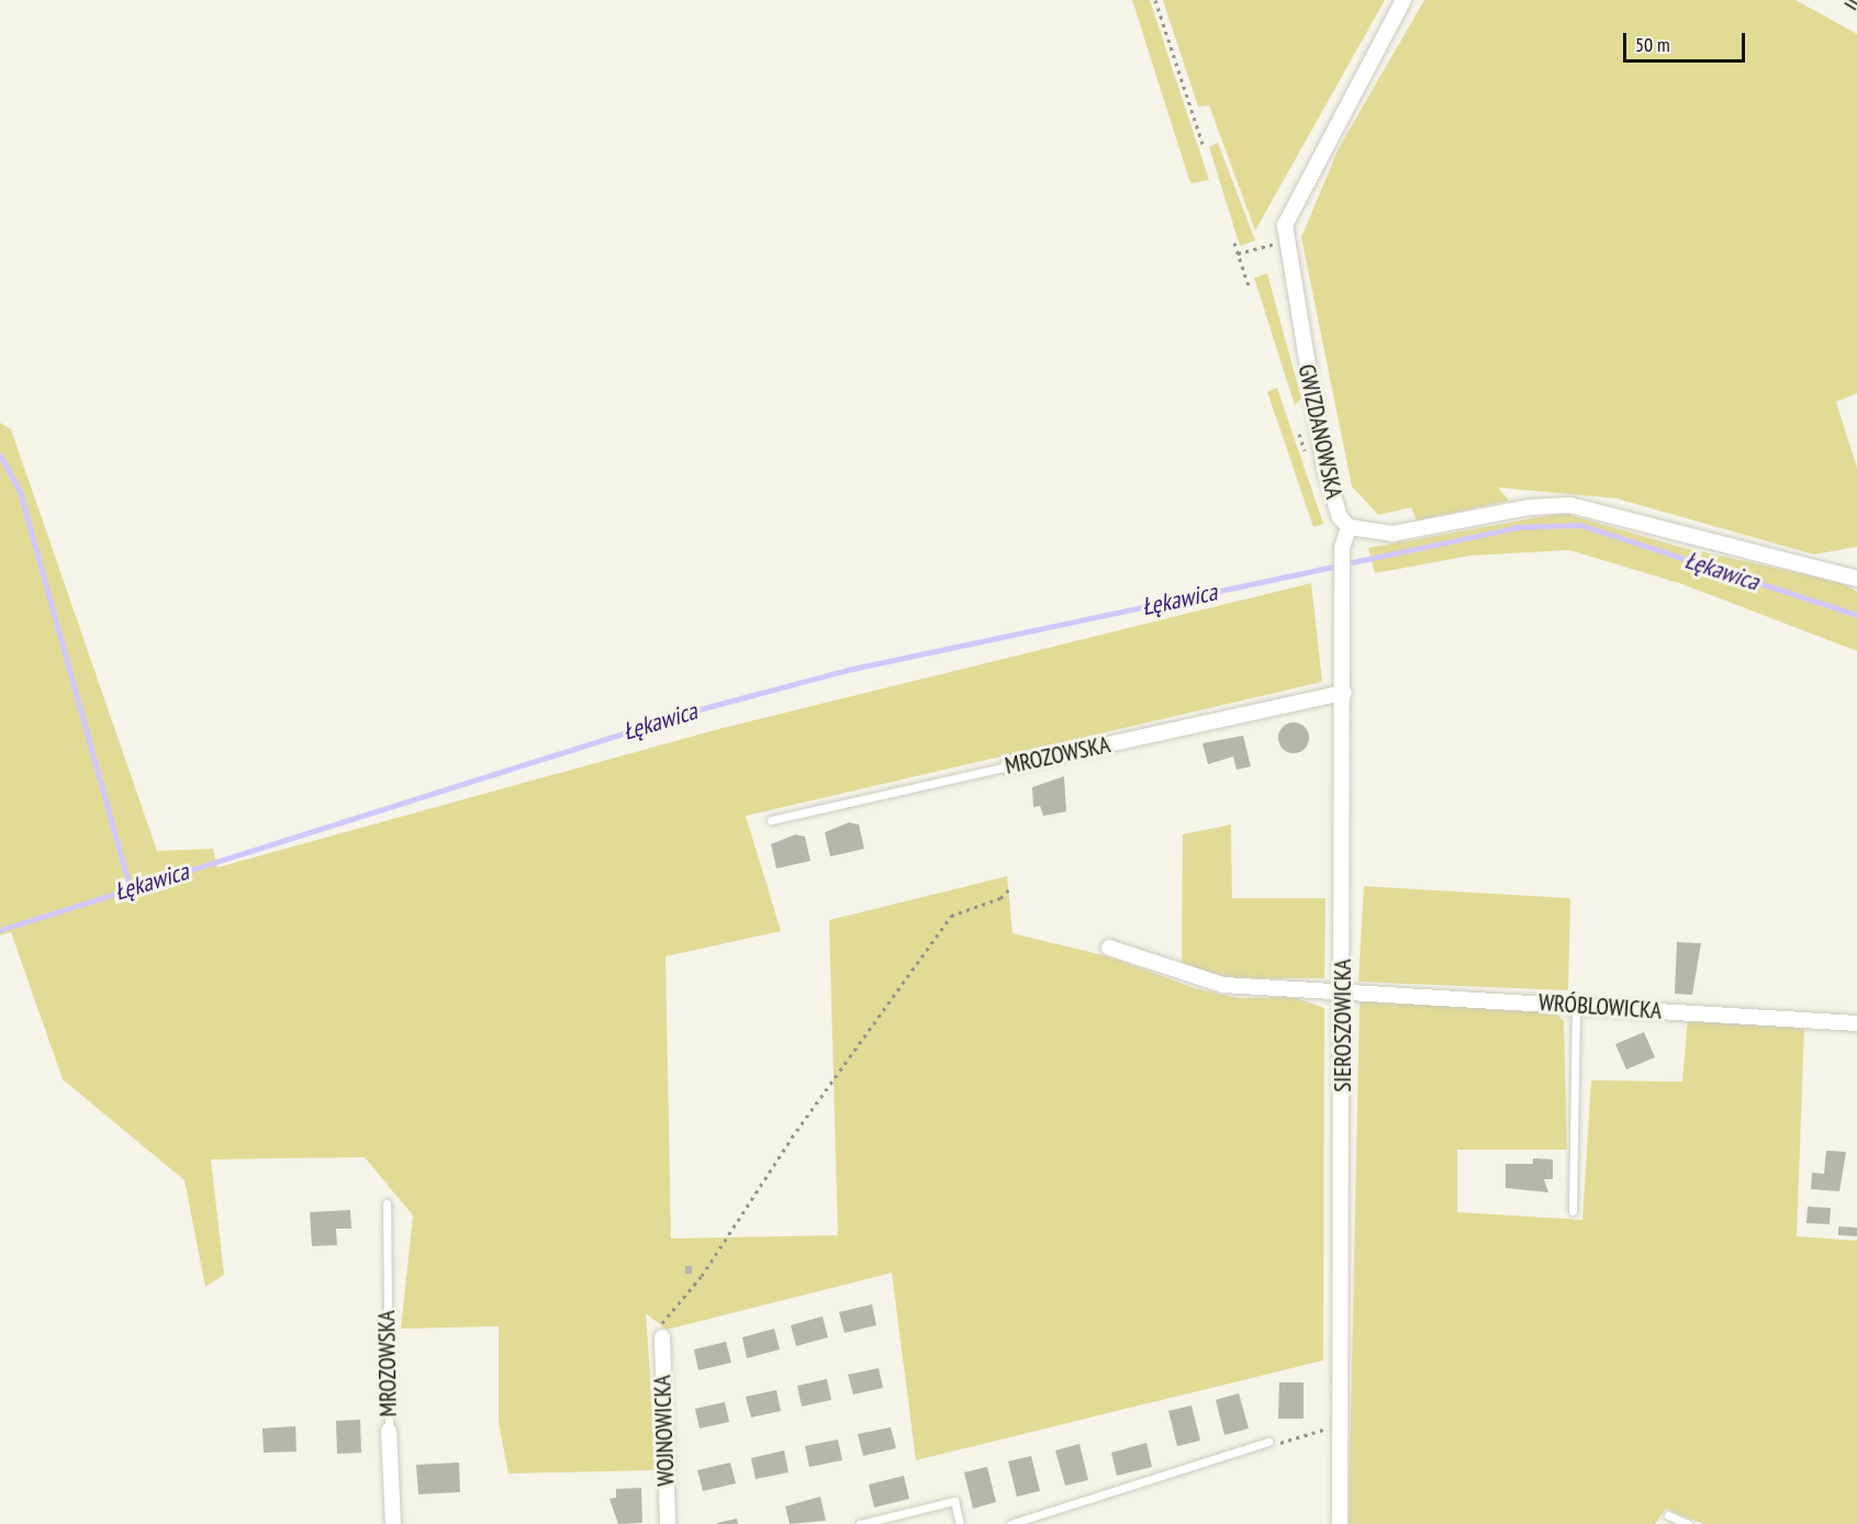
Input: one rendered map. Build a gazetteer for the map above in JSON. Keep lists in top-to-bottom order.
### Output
{
  "streets": {
    "street": [
      "GWIZDANOWSKA",
      "MROZOWSKA",
      "WRÓBLOWICKA",
      "SIEROSZOWICKA",
      "WOJNOWICKA"
    ]
  },
  "crossings": [
    ["GWIZDANOWSKA", "SIEROSZOWICKA"],
    ["MROZOWSKA", "SIEROSZOWICKA"],
    ["WRÓBLOWICKA", "SIEROSZOWICKA"]
  ],
  "water": ["Łękawica"],
  "scale_bar": "50 m"
}
